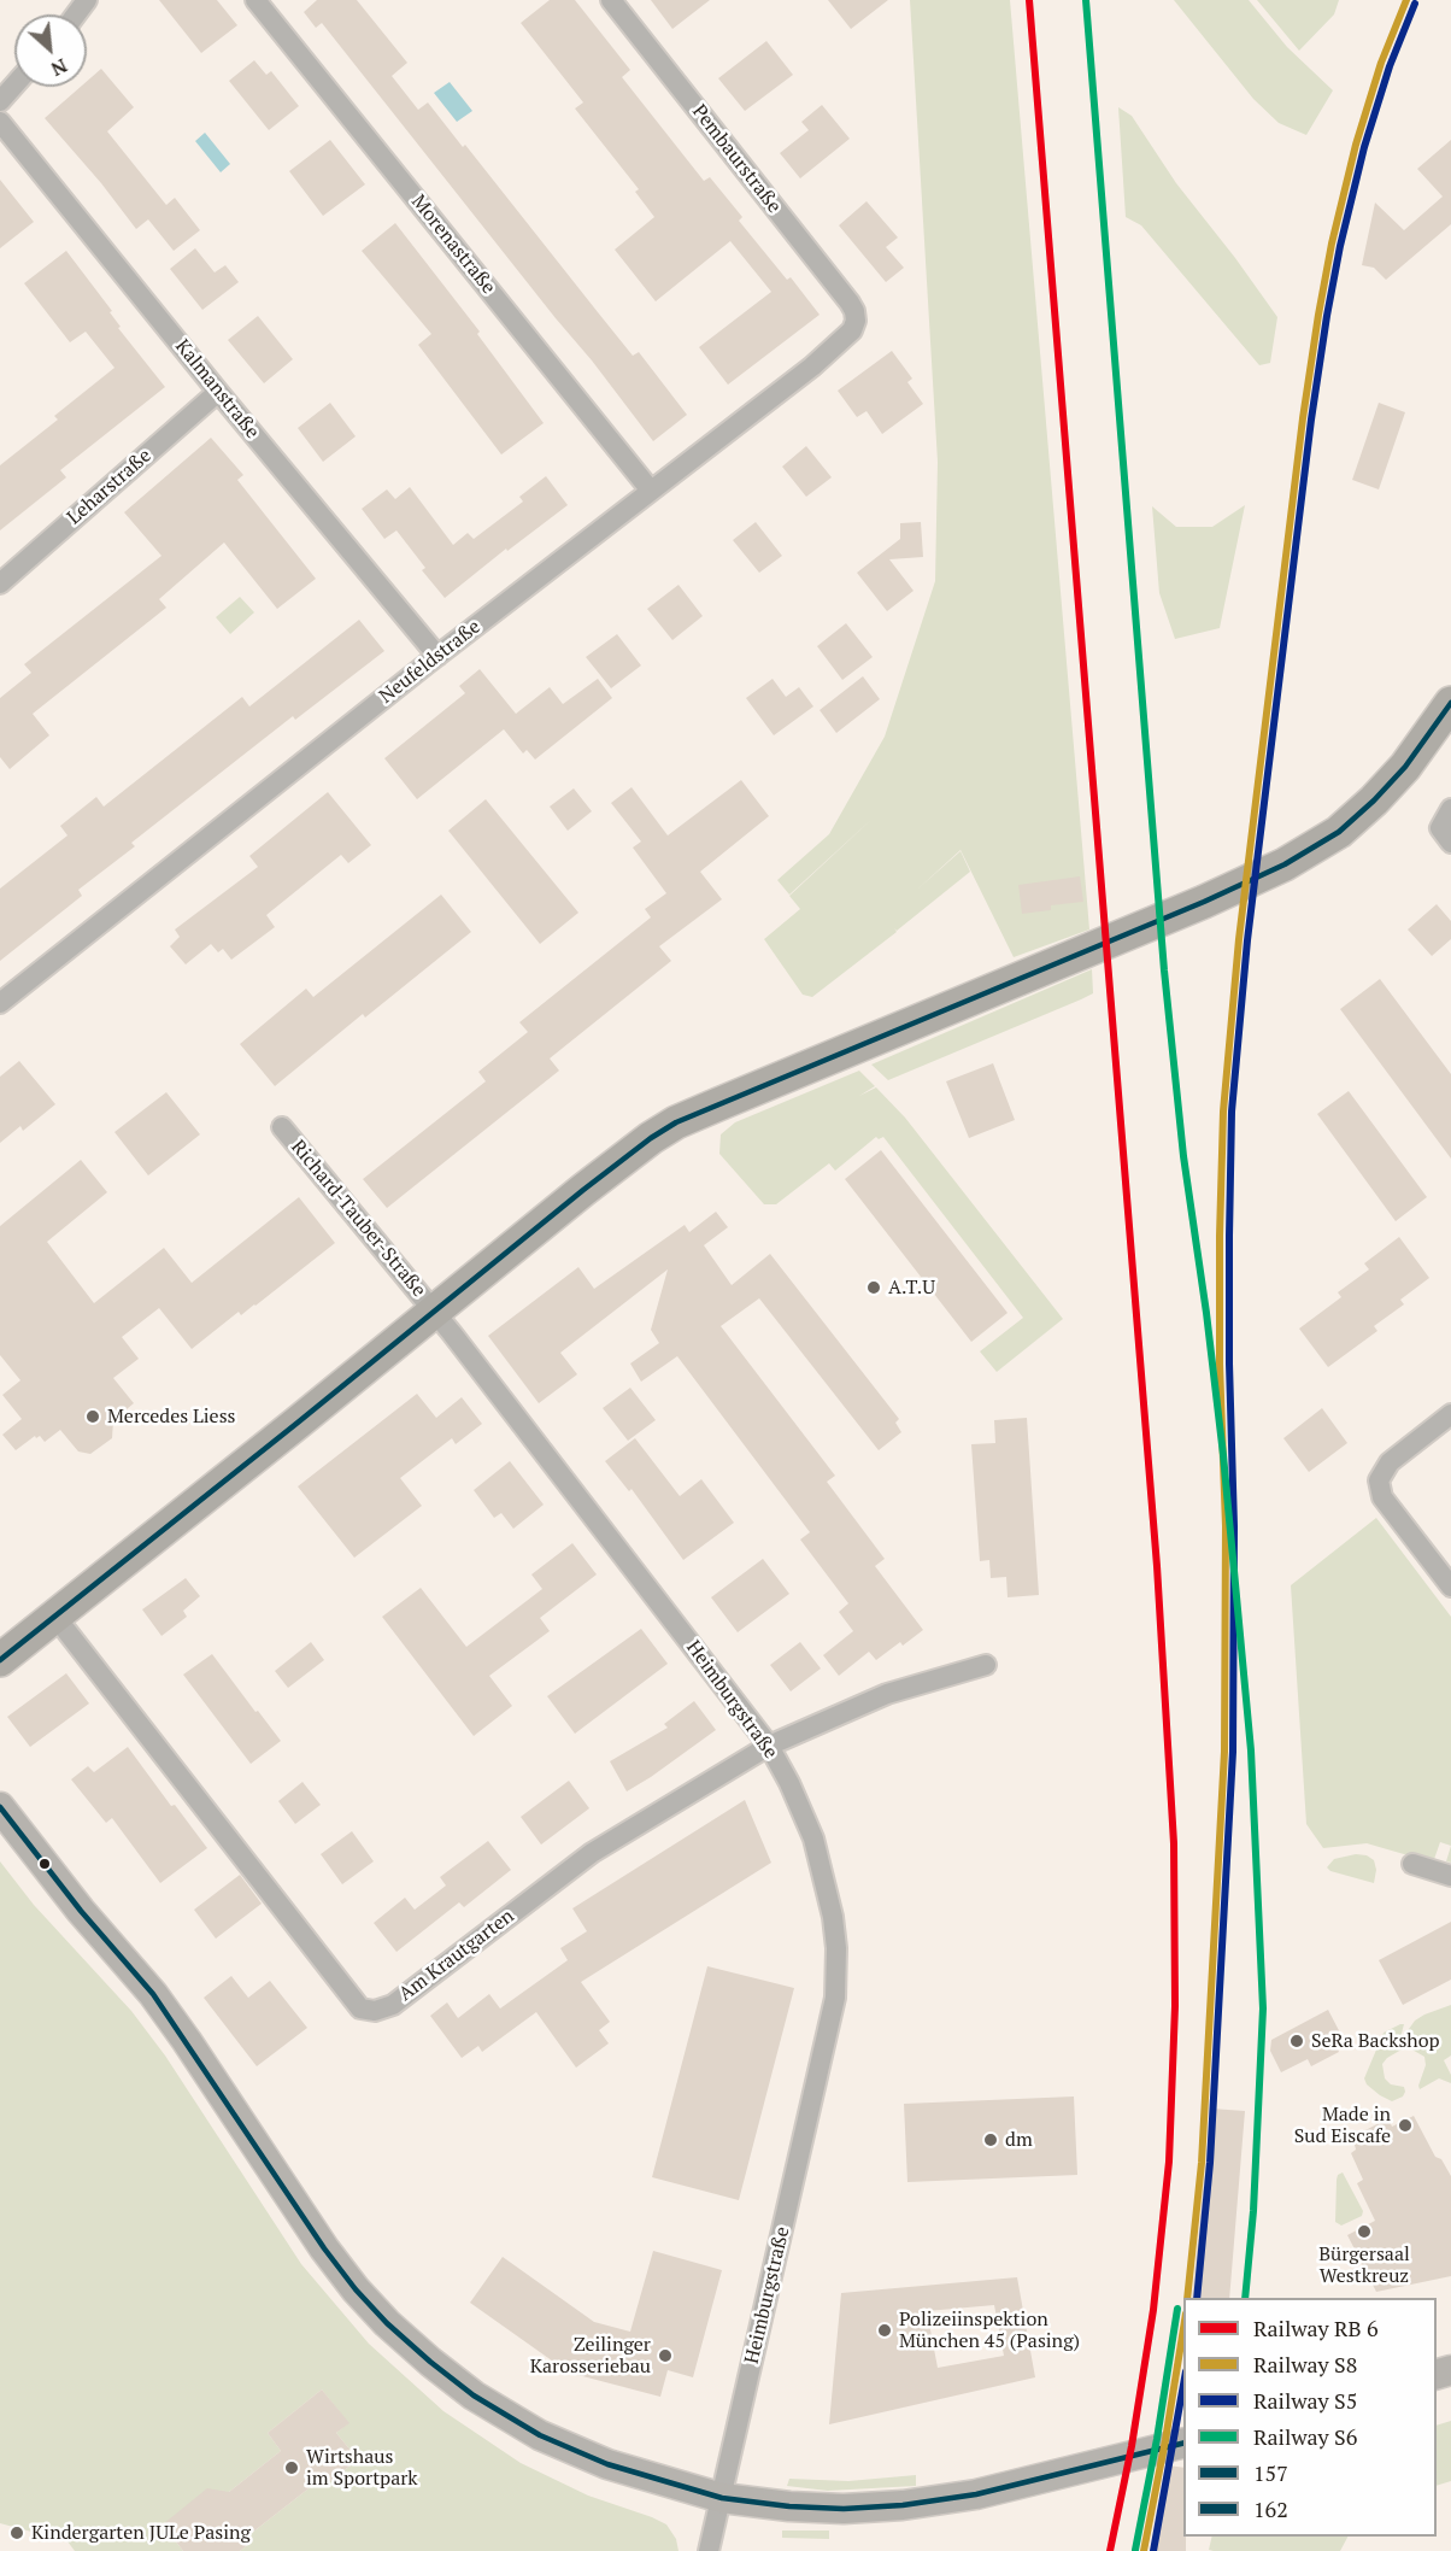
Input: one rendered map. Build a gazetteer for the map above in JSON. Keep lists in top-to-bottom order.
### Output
{
  "streets": {
    "street": [
      "Pembaurstraße",
      "Morenastraße",
      "Kalmanstraße",
      "Leharstraße",
      "Neufeldstraße",
      "Richard-Tauber-Straße",
      "Heimburgstraße",
      "Am Krautgarten"
    ]
  },
  "crossings": [
    ["Pembaurstraße", "Neufeldstraße"],
    ["Morenastraße", "Neufeldstraße"],
    ["Kalmanstraße", "Leharstraße"],
    ["Kalmanstraße", "Neufeldstraße"],
    ["Richard-Tauber-Straße", "Heimburgstraße"],
    ["Heimburgstraße", "Am Krautgarten"]
  ],
  "places": [
    "A.T.U",
    "Mercedes Liess",
    "SeRa Backshop",
    "Made in Sud Eiscafe",
    "dm",
    "Bürgersaal Westkreuz",
    "Polizeiinspektion München 45 (Pasing)",
    "Zeilinger Karosseriebau",
    "Wirtshaus im Sportpark",
    "Kindergarten JULe Pasing"
  ],
  "lines": [
    "rail line S8",
    "rail line S6",
    "rail line S5",
    "transit line 162",
    "transit line 157"
  ],
  "legend": [
    "Railway RB 6",
    "Railway S8",
    "Railway S5",
    "Railway S6",
    "157",
    "162"
  ],
  "north": "bottom right"
}
